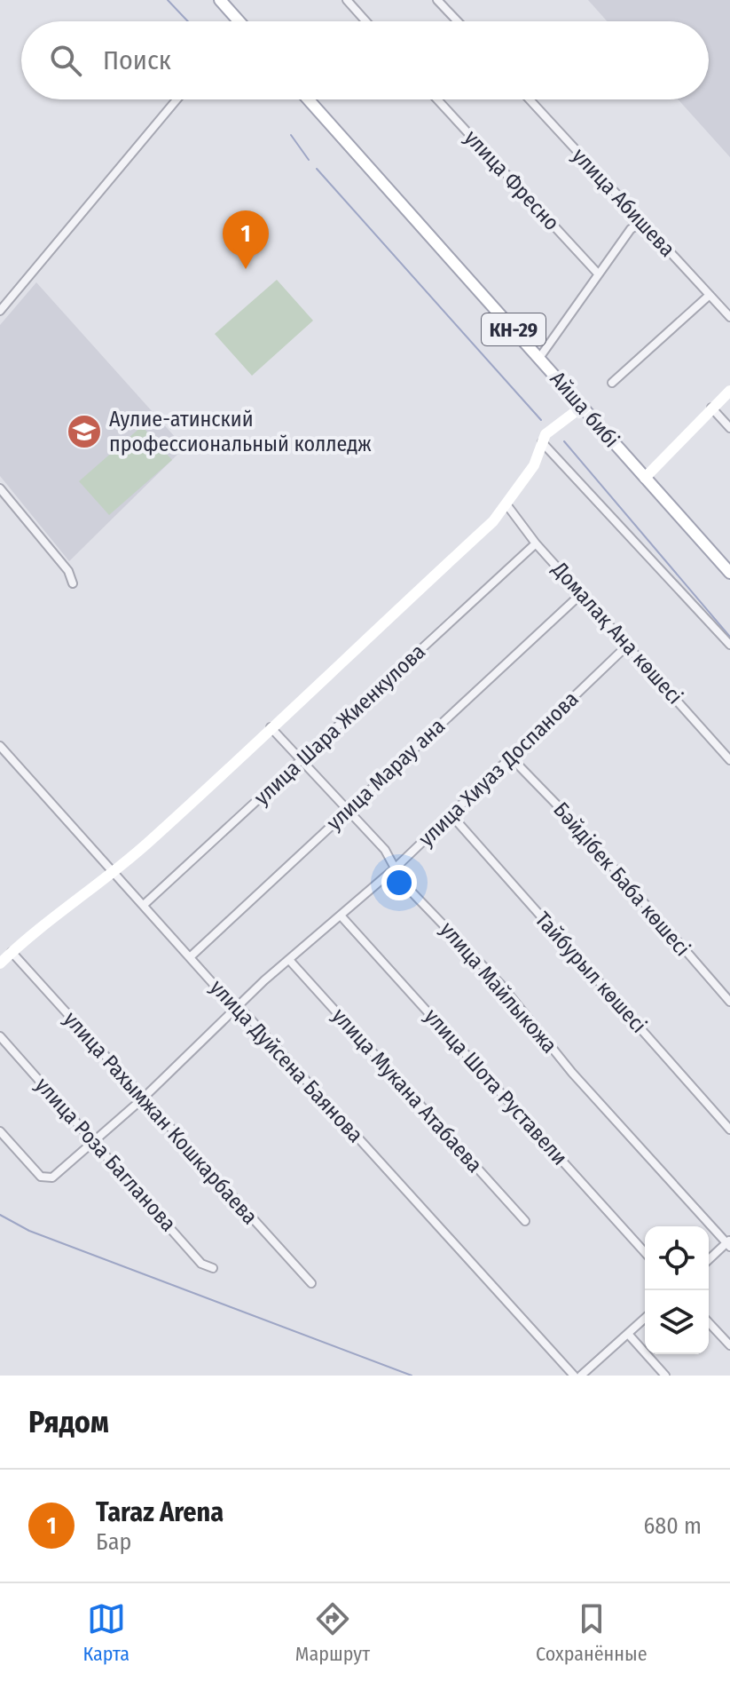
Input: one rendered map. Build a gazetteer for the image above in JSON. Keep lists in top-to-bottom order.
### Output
{
  "streets": {
    "street": [
      "улица Фресно",
      "улица Абишева",
      "КН-29",
      "Айша бибі",
      "Домалақ Ана көшесі",
      "улица Шара Жиенкулова",
      "улица Хиуаз Доспанова",
      "улица Марау ана",
      "Бәйдібек Баба көшесі",
      "Тайбурыл көшесі",
      "улица Майлыкожа",
      "улица Дуйсена Баянова",
      "улица Шота Руставели",
      "улица Мукана Атабаева",
      "улица Рахымжан Кошкарбаева",
      "улица Роза Багланова"
    ]
  },
  "crossings": [
    ["Домалақ Ана көшесі", "улица Шара Жиенкулова"],
    ["Домалақ Ана көшесі", "улица Хиуаз Доспанова"],
    ["Домалақ Ана көшесі", "улица Марау ана"],
    ["улица Шара Жиенкулова", "улица Майлыкожа"],
    ["улица Шара Жиенкулова", "улица Дуйсена Баянова"],
    ["улица Хиуаз Доспанова", "Бәйдібек Баба көшесі"],
    ["улица Хиуаз Доспанова", "Тайбурыл көшесі"],
    ["улица Хиуаз Доспанова", "улица Майлыкожа"],
    ["улица Хиуаз Доспанова", "улица Дуйсена Баянова"],
    ["улица Хиуаз Доспанова", "улица Шота Руставели"],
    ["улица Хиуаз Доспанова", "улица Мукана Атабаева"],
    ["улица Хиуаз Доспанова", "улица Рахымжан Кошкарбаева"],
    ["улица Хиуаз Доспанова", "улица Роза Багланова"],
    ["улица Марау ана", "улица Майлыкожа"],
    ["улица Марау ана", "улица Дуйсена Баянова"]
  ],
  "places": {
    "school or university": ["Аулие-атинский профессиональный колледж"]
  },
  "page": {
    "search": "Поиск",
    "pins": "1",
    "heading": "Рядом",
    "list": [
      {
        "mark": "1",
        "name": "Taraz Arena",
        "note": "Бар",
        "value": "680 m"
      }
    ],
    "nav": ["Карта", "Маршрут", "Сохранённые"]
  }
}
